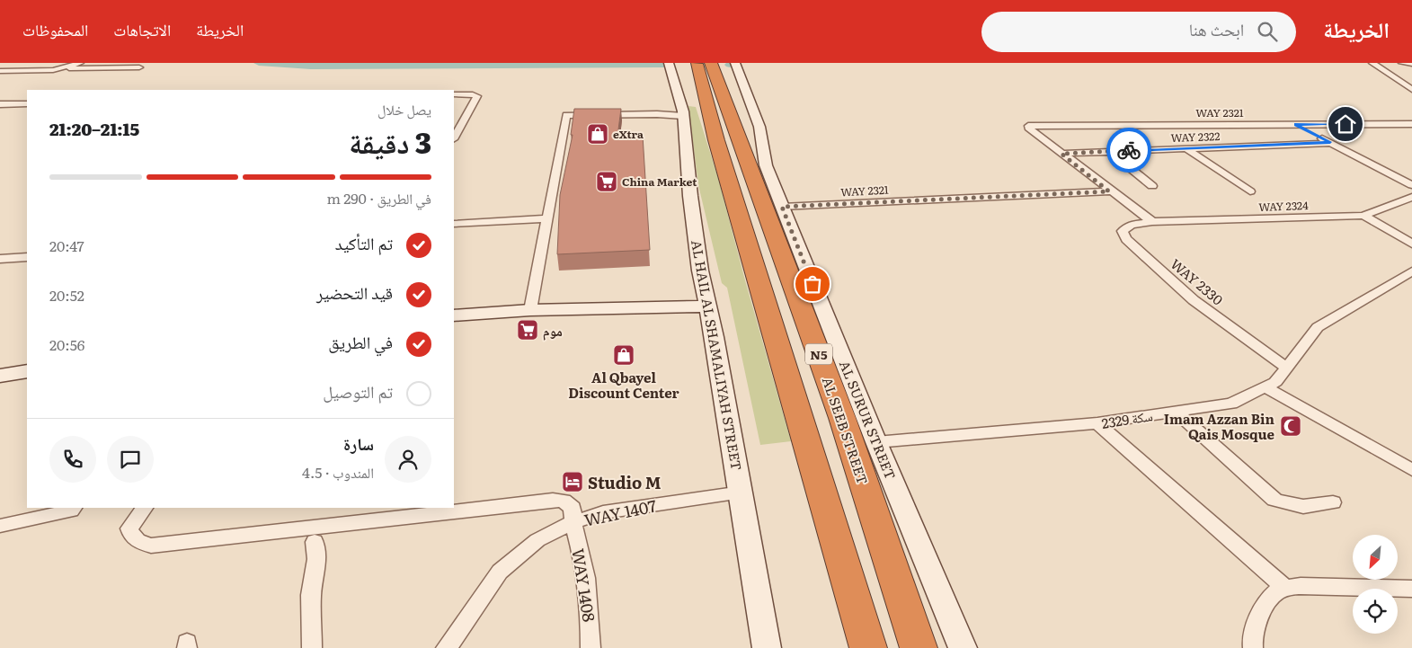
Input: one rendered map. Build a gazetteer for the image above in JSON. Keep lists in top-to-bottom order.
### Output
{
  "streets": {
    "highway": ["N5", "AL SEEB STREET"],
    "street": [
      "WAY 2321",
      "WAY 2322",
      "WAY 2324",
      "WAY 2330",
      "AL HAIL AL SHAMALIYAH STREET",
      "سكة 2329",
      "AL SURUR STREET",
      "WAY 1407",
      "WAY 1408"
    ]
  },
  "crossings": [
    ["WAY 2321", "WAY 2322"],
    ["WAY 2321", "AL SURUR STREET"],
    ["WAY 2324", "WAY 2330"],
    ["WAY 2330", "سكة 2329"],
    ["AL HAIL AL SHAMALIYAH STREET", "WAY 1407"],
    ["سكة 2329", "AL SURUR STREET"],
    ["WAY 1407", "WAY 1408"]
  ],
  "places": {
    "shop": ["eXtra", "Al Qbayel Discount Center"],
    "supermarket": ["China Market", "موم"],
    "mosque": ["Imam Azzan Bin Qais Mosque"],
    "hotel": ["Studio M"]
  },
  "north": "bottom left",
  "page": {
    "header": "الخريطة",
    "search": "ابحث هنا",
    "nav": ["الخريطة", "الاتجاهات", "المحفوظات"],
    "heading": ["3 دقيقة", "يصل خلال", "21:15–21:20"],
    "panel": ["سارة", "المندوب · 4.5"],
    "bar": "في الطريق · 290 m",
    "list": [
      ["تم التأكيد", "20:47"],
      ["قيد التحضير", "20:52"],
      ["في الطريق", "20:56"],
      "تم التوصيل"
    ]
  }
}
